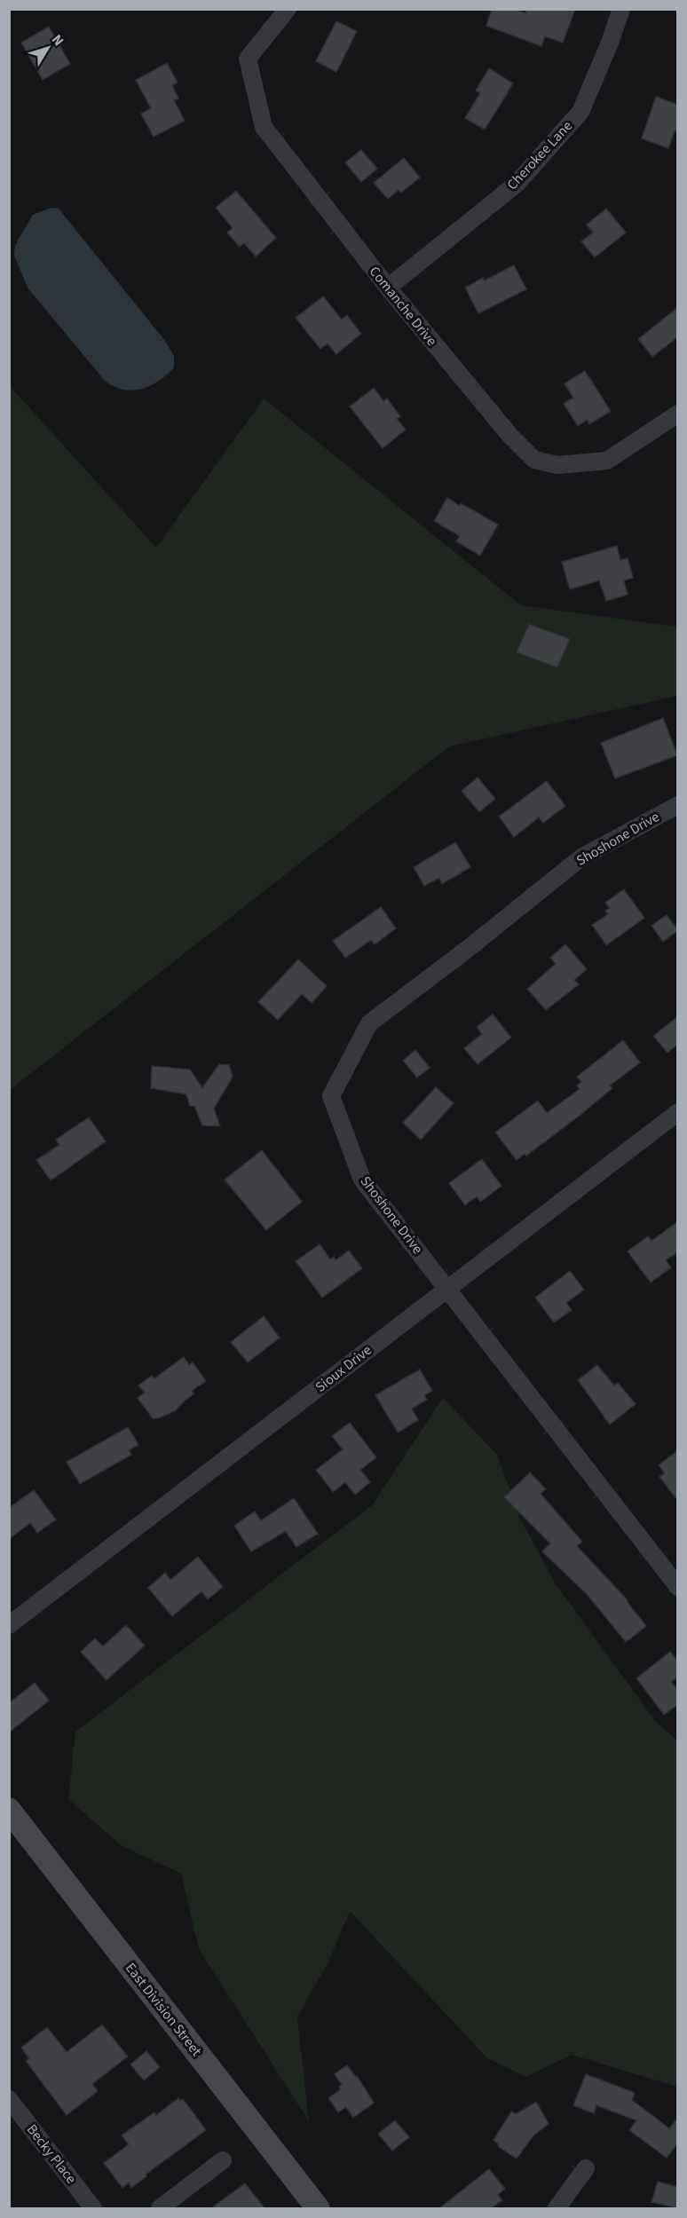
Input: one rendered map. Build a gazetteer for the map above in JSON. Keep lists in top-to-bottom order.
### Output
{
  "streets": {
    "street": [
      "Cherokee Lane",
      "Comanche Drive",
      "Shoshone Drive",
      "Sioux Drive",
      "East Division Street",
      "Becky Place"
    ]
  },
  "crossings": [
    ["Cherokee Lane", "Comanche Drive"],
    ["Shoshone Drive", "Sioux Drive"]
  ],
  "north": "top right"
}
